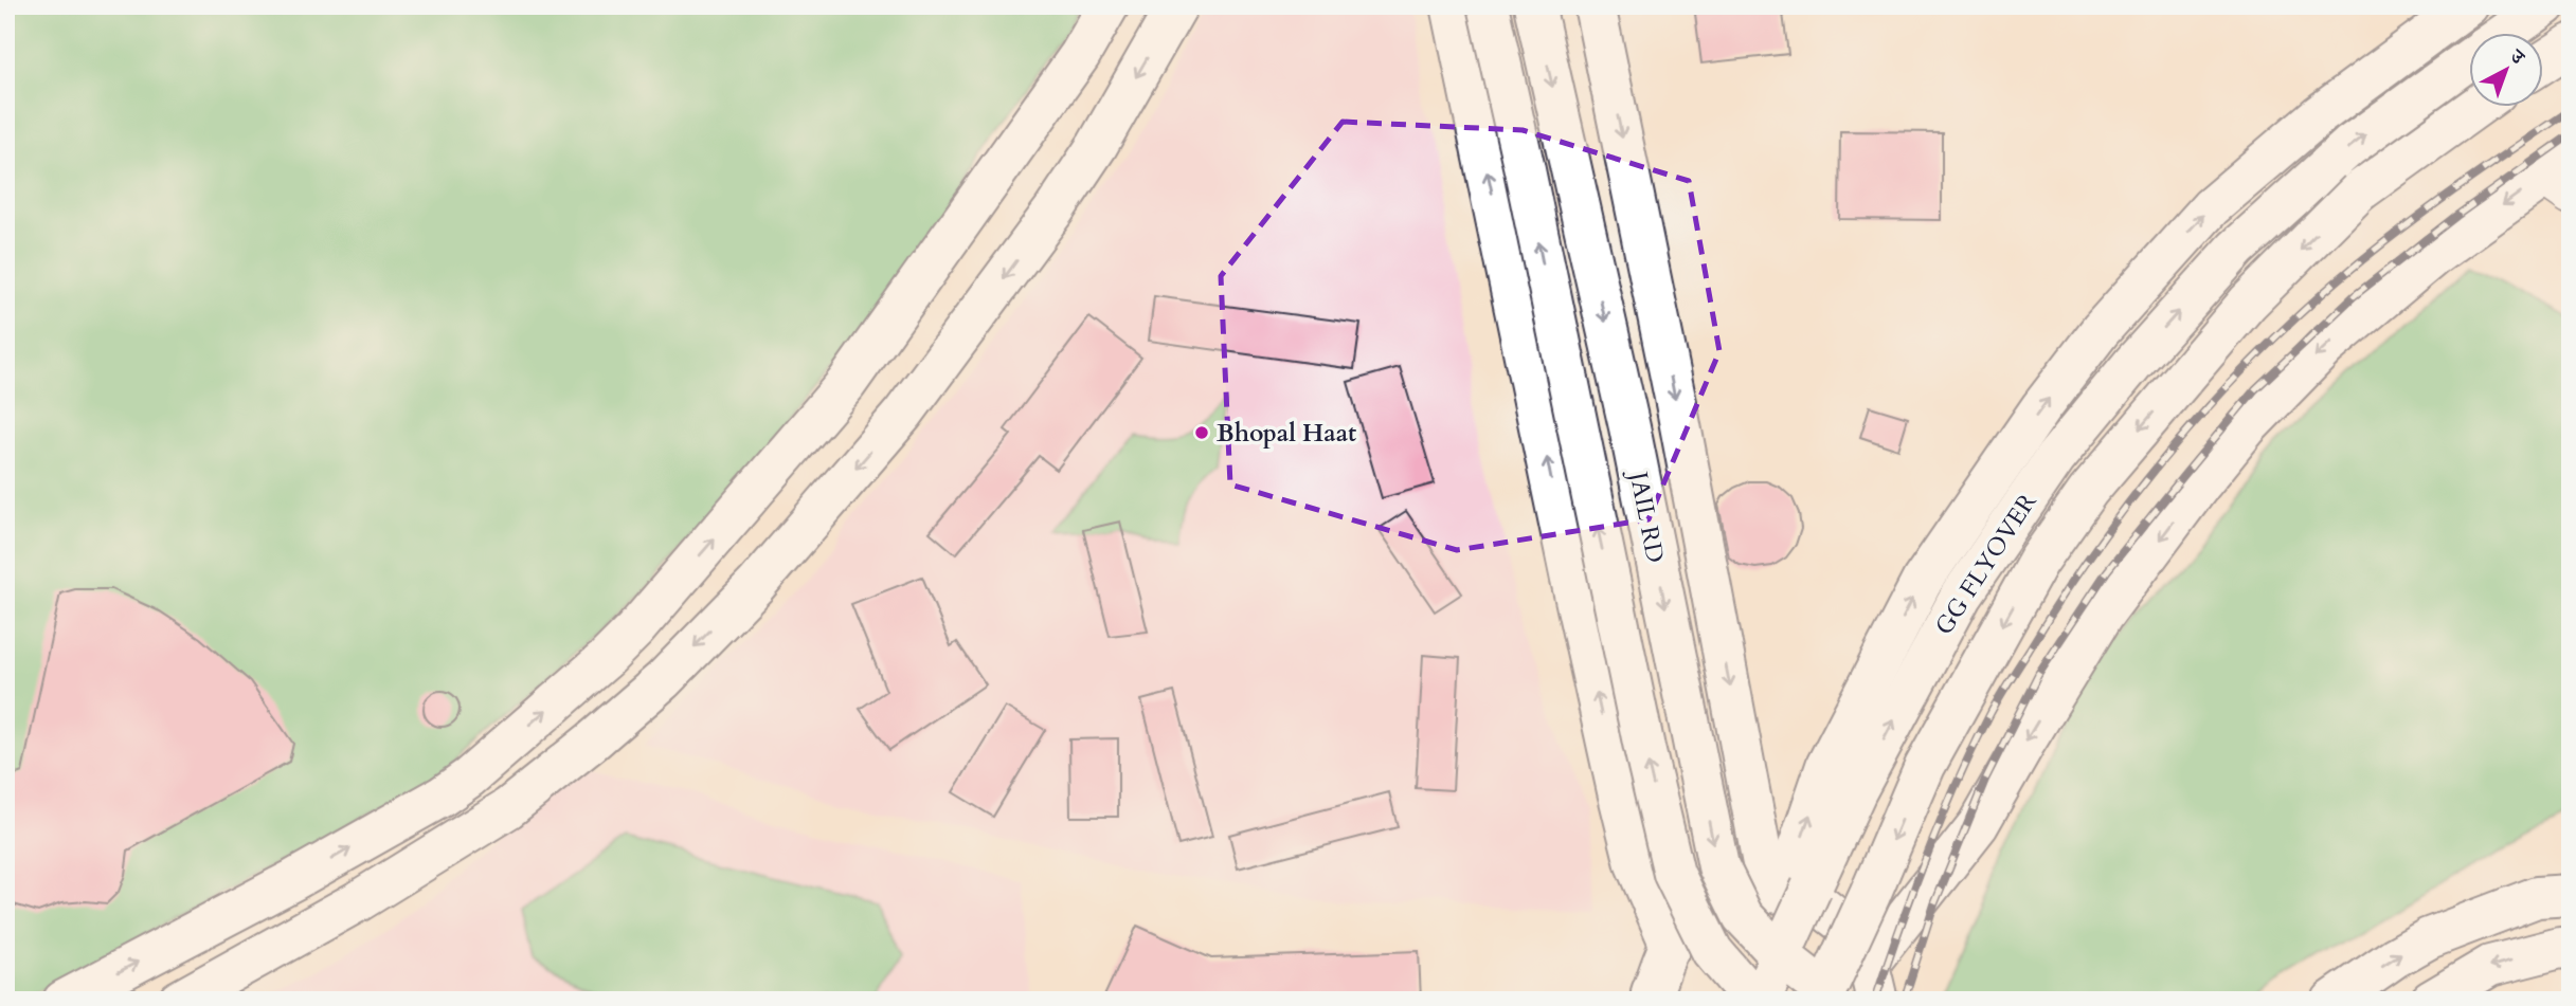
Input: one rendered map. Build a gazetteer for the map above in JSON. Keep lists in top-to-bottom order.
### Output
{
  "streets": {
    "main road": ["JAIL RD", "GG FLYOVER"]
  },
  "crossings": [
    ["JAIL RD", "GG FLYOVER"]
  ],
  "places": ["Bhopal Haat"],
  "north": "top right"
}
